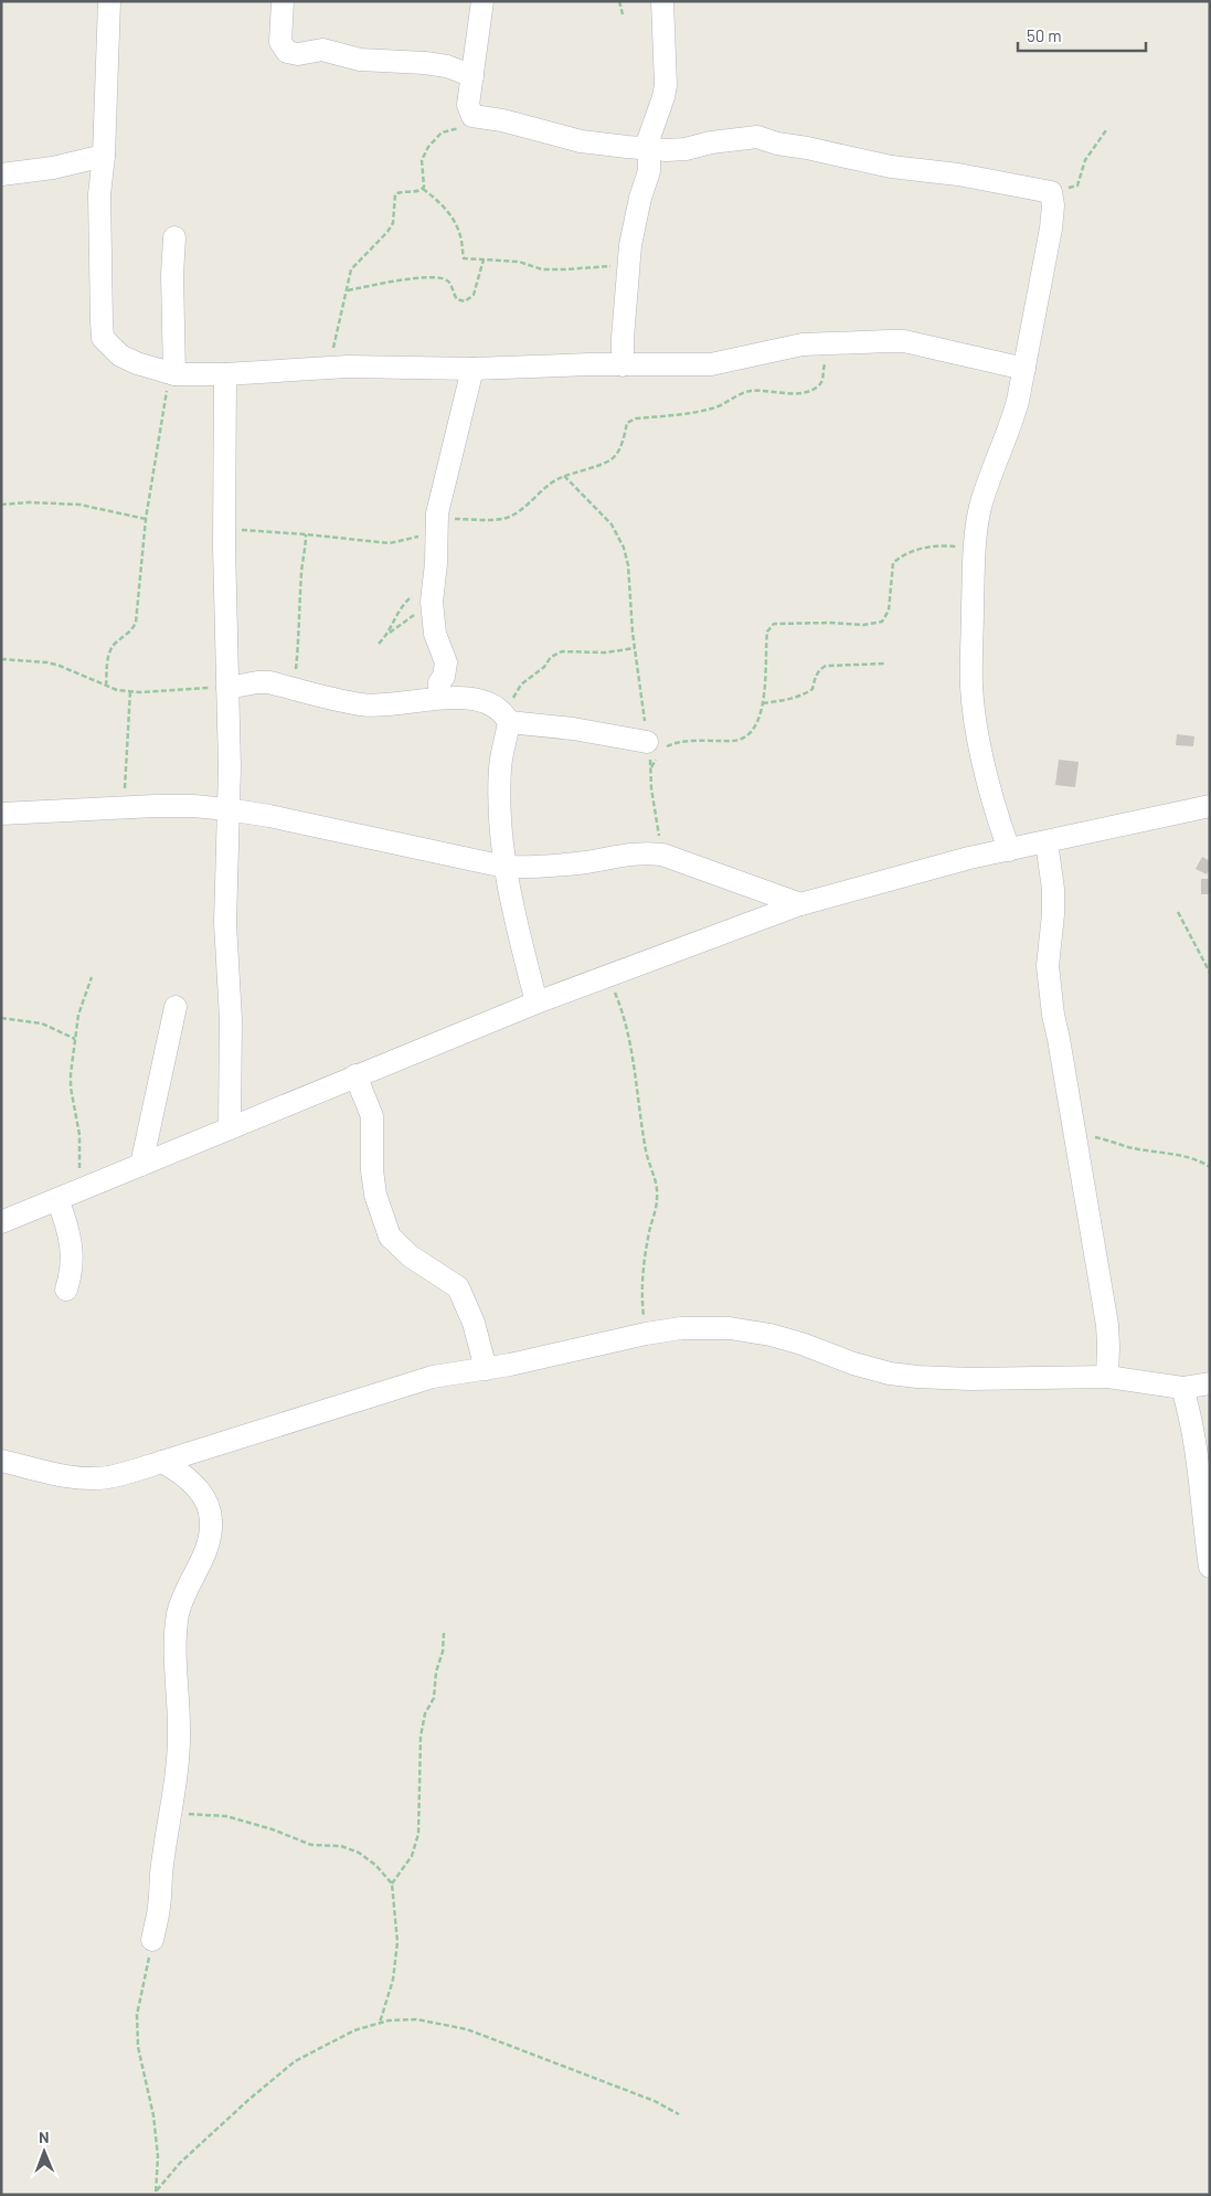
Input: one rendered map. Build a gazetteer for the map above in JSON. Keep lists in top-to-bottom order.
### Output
{
  "scale_bar": "50 m",
  "north": "top"
}
